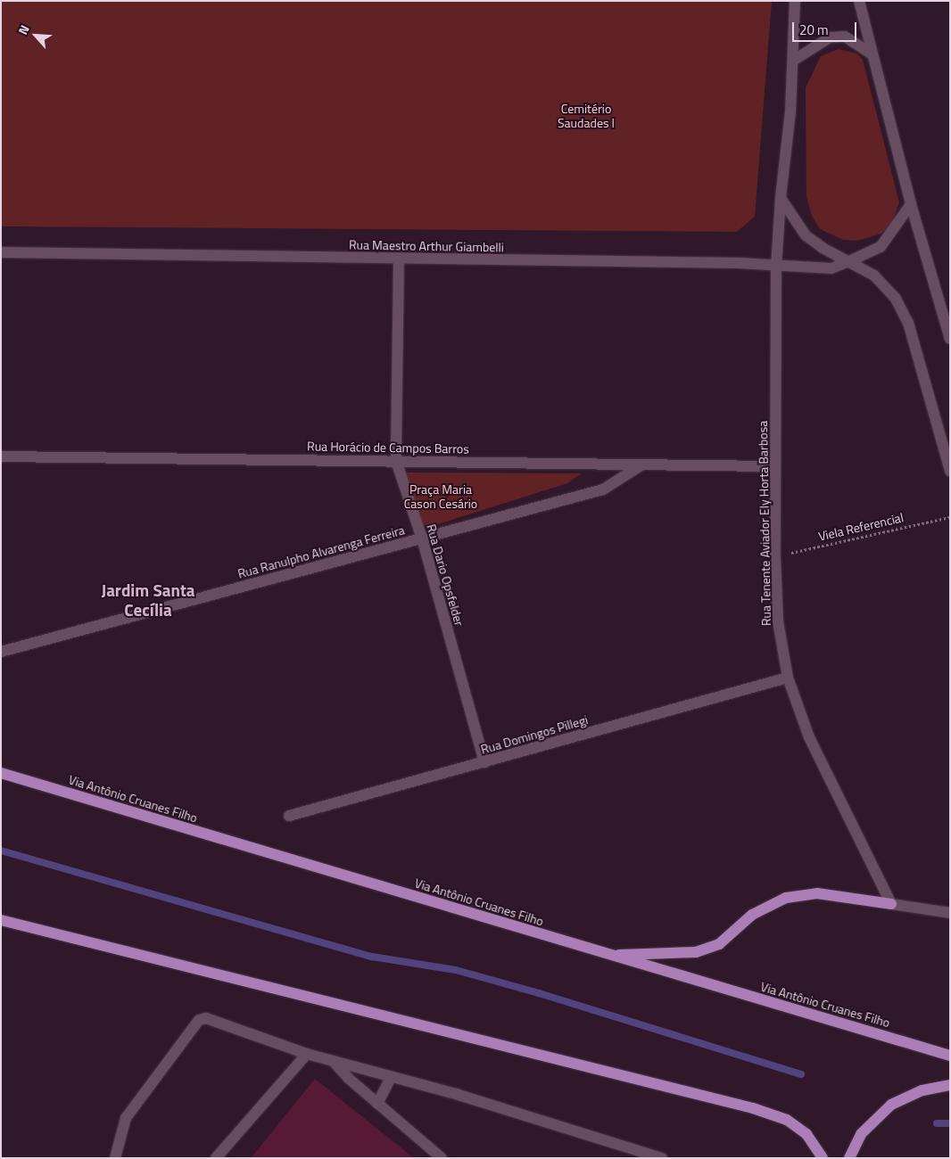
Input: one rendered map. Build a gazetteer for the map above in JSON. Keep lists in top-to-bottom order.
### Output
{
  "streets": {
    "main road": ["Via Antônio Cruanes Filho"],
    "street": [
      "Rua Maestro Arthur Giambelli",
      "Rua Horácio de Campos Barros",
      "Rua Tenente Aviador Ely Horta Barbosa",
      "Rua Ranulpho Alvarenga Ferreira",
      "Rua Dario Opsfelder",
      "Rua Domingos Pillegi"
    ],
    "path": ["Viela Referencial"]
  },
  "crossings": [
    ["Rua Maestro Arthur Giambelli", "Rua Tenente Aviador Ely Horta Barbosa"],
    ["Rua Maestro Arthur Giambelli", "Rua Dario Opsfelder"],
    ["Rua Horácio de Campos Barros", "Rua Tenente Aviador Ely Horta Barbosa"],
    ["Rua Horácio de Campos Barros", "Rua Ranulpho Alvarenga Ferreira"],
    ["Rua Horácio de Campos Barros", "Rua Dario Opsfelder"],
    ["Rua Tenente Aviador Ely Horta Barbosa", "Viela Referencial"],
    ["Rua Tenente Aviador Ely Horta Barbosa", "Rua Domingos Pillegi"],
    ["Rua Ranulpho Alvarenga Ferreira", "Rua Dario Opsfelder"],
    ["Rua Dario Opsfelder", "Rua Domingos Pillegi"]
  ],
  "districts": ["Jardim Santa Cecília"],
  "parks": ["Cemitério Saudades I", "Praça Maria Cason Cesário"],
  "scale_bar": "20 m",
  "north": "top left"
}
